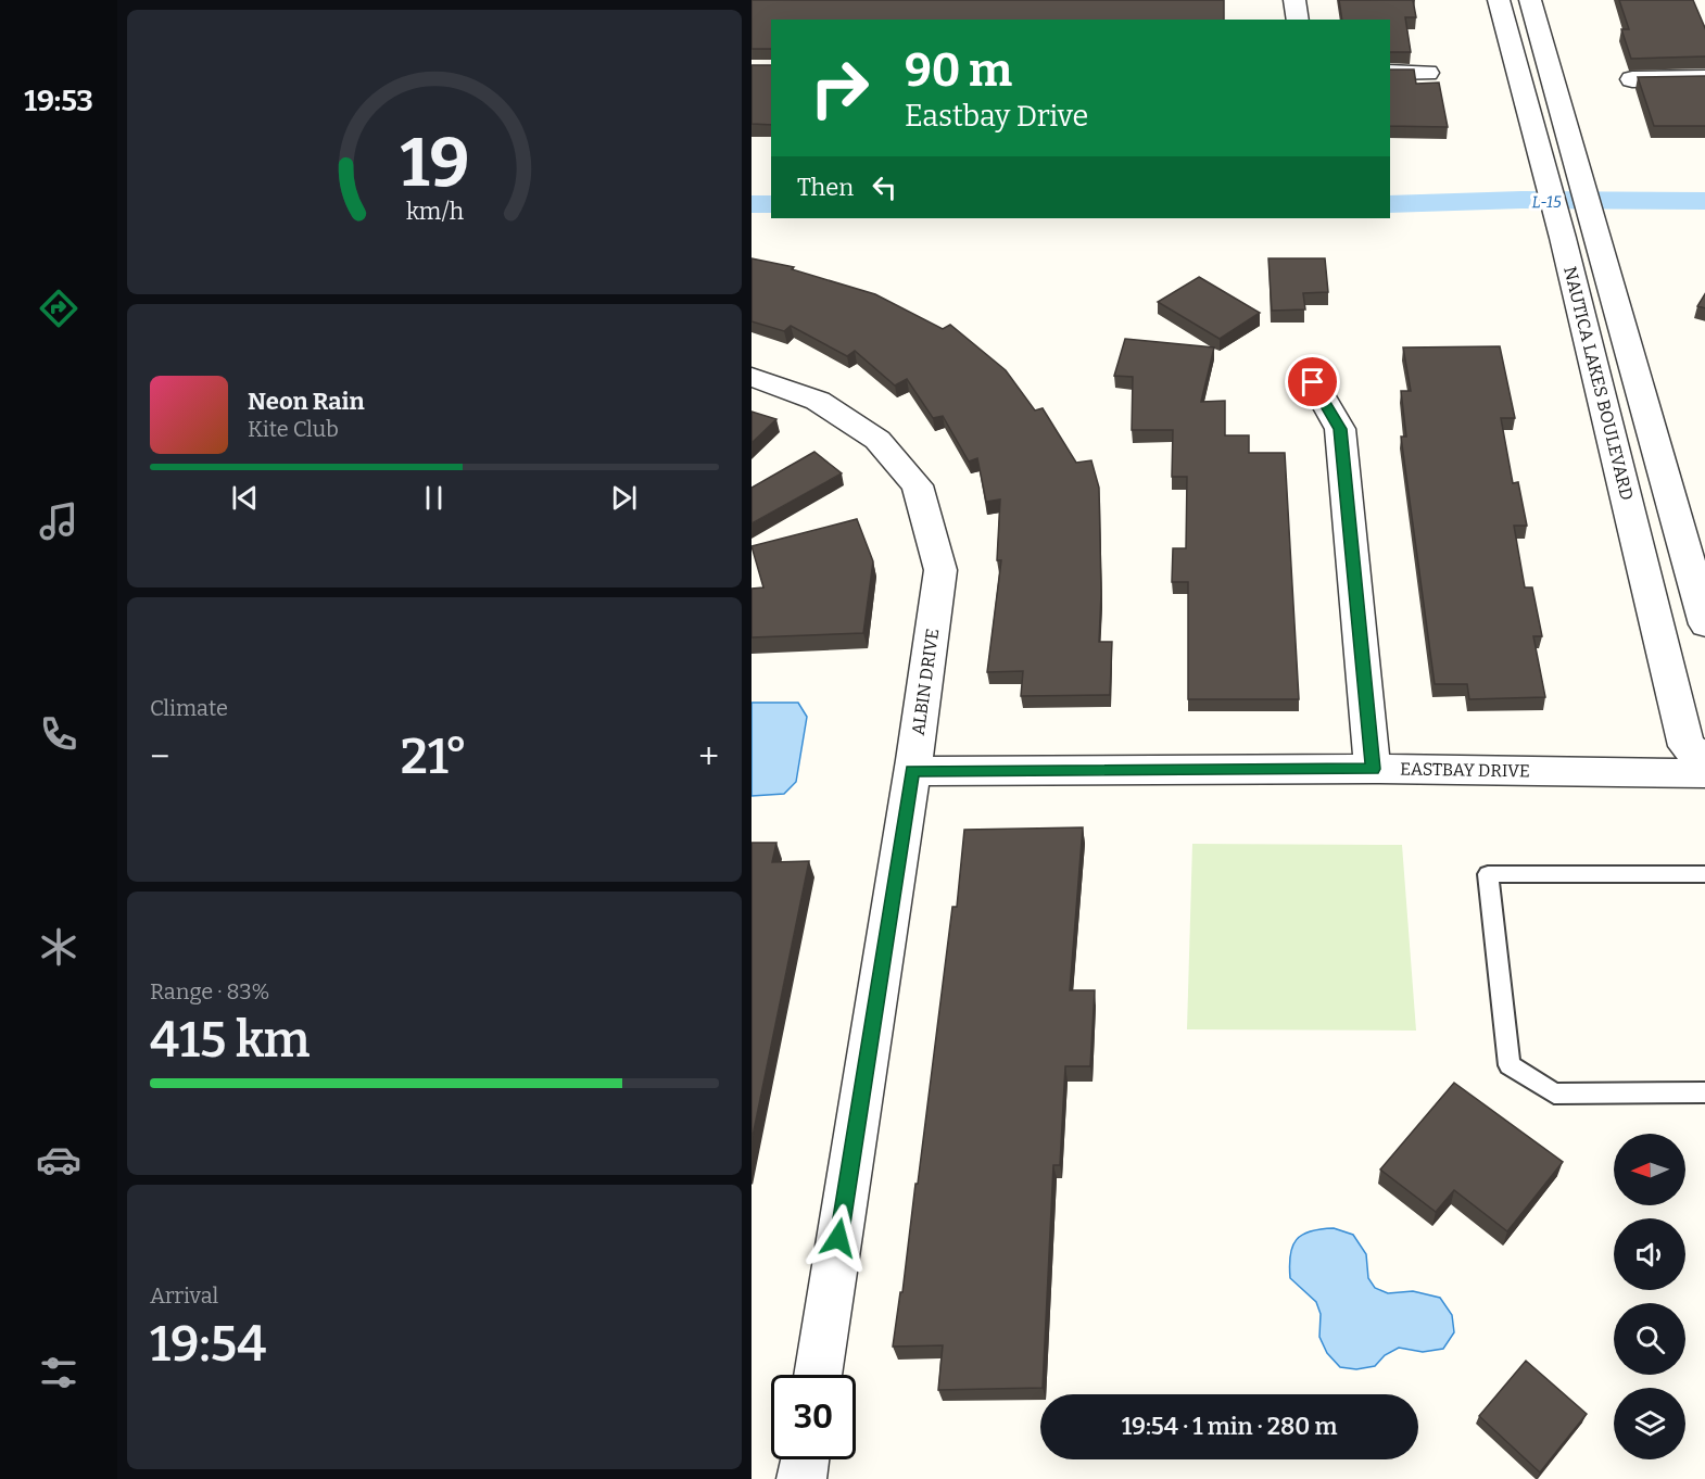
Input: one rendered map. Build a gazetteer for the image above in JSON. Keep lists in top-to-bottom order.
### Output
{
  "streets": {
    "street": ["NAUTICA LAKES BOULEVARD", "ALBIN DRIVE", "EASTBAY DRIVE"]
  },
  "crossings": [
    ["ALBIN DRIVE", "EASTBAY DRIVE"]
  ],
  "water": ["L-15"],
  "north": "left",
  "page": {
    "tabs": "19:53",
    "turn": ["90 m", "Eastbay Drive"],
    "then": "Then",
    "song": ["Neon Rain", "Kite Club"],
    "tile": [
      "Climate",
      ["Range · 83%", "415 km"],
      ["Arrival", "19:54"]
    ],
    "heat": ["−", "21°", "+"],
    "limit": "30",
    "trip": "19:54 · 1 min · 280 m",
    "gauge": ["19", "km/h"]
  }
}
